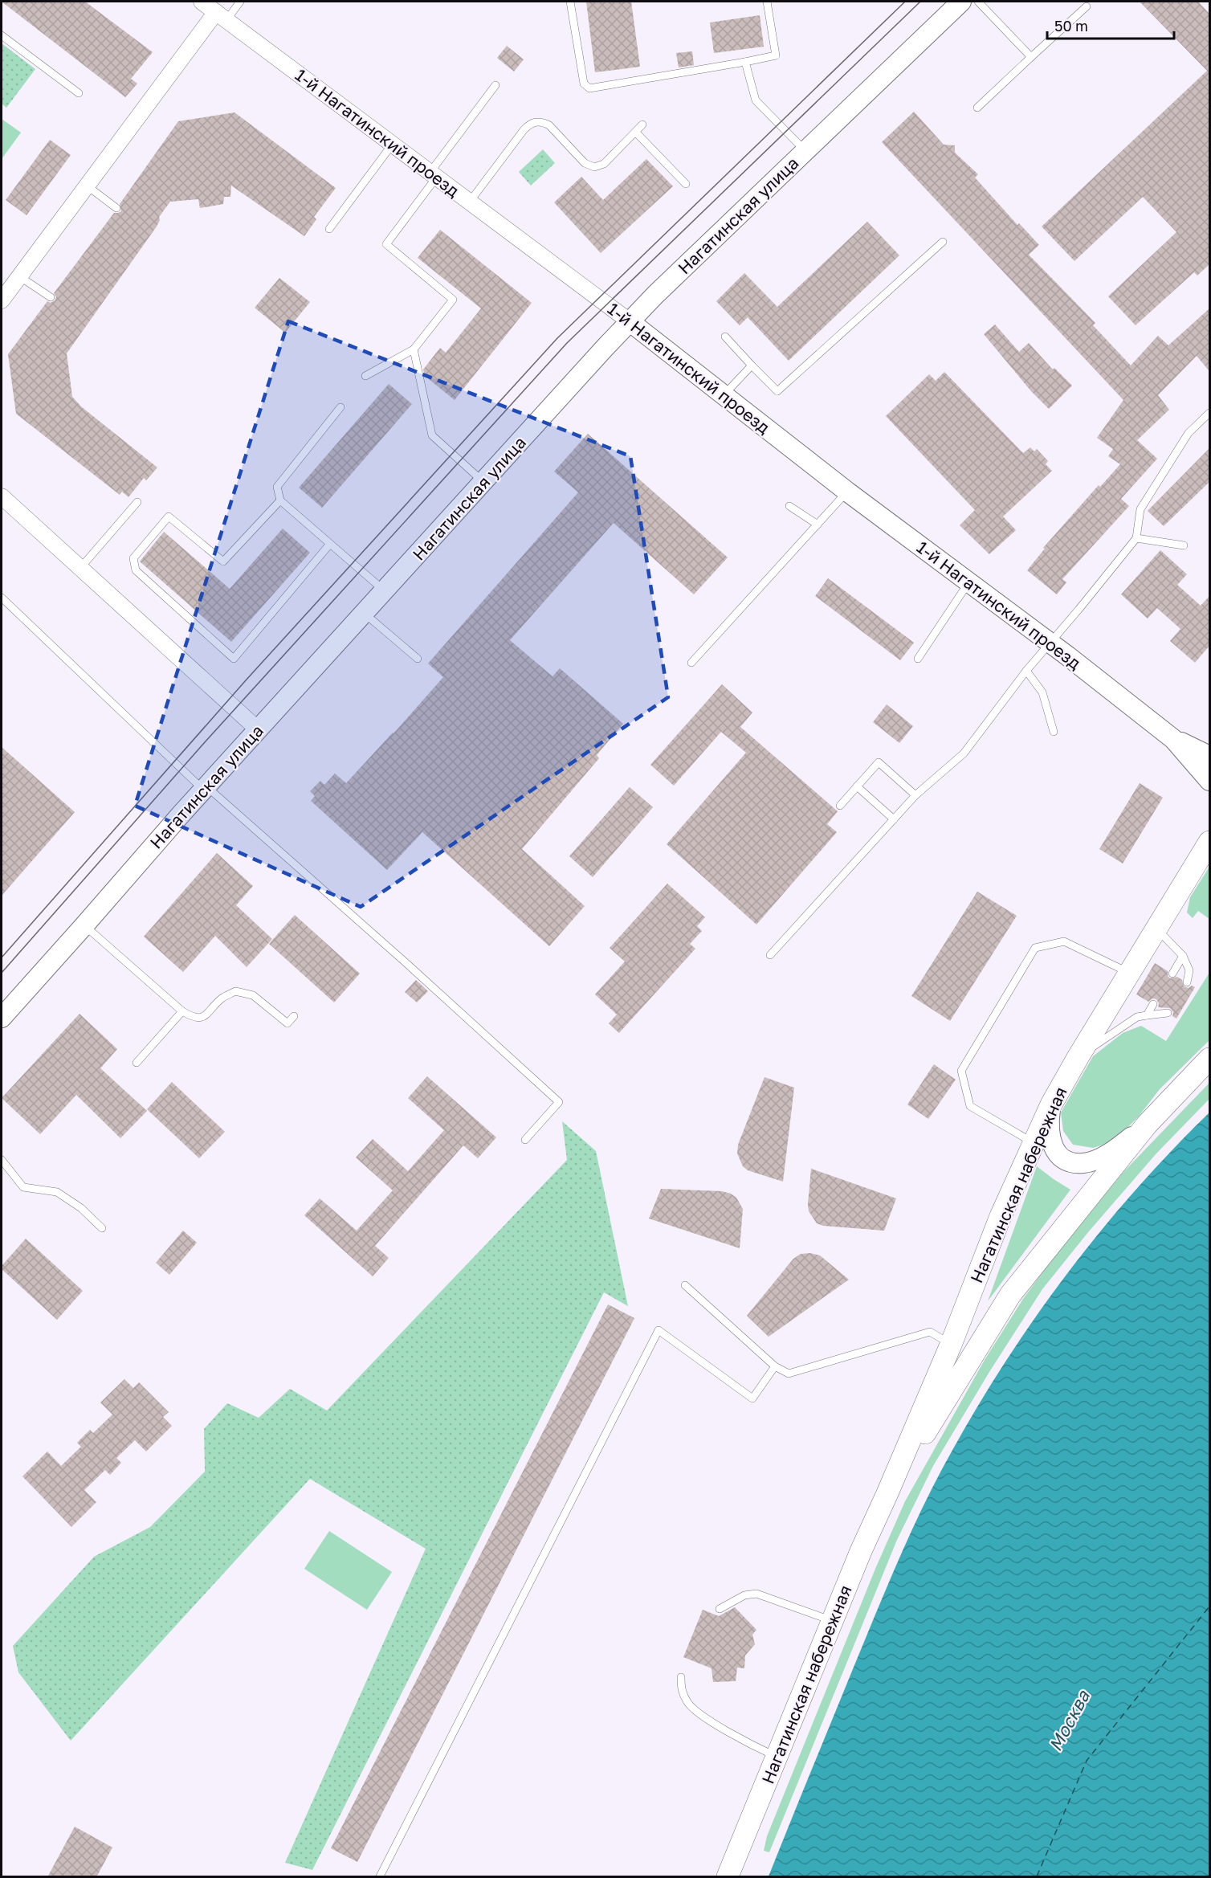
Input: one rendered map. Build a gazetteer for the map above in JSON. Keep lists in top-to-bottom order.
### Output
{
  "streets": {
    "main road": ["Нагатинская набережная"],
    "street": ["1-й Нагатинский проезд", "Нагатинская улица"]
  },
  "crossings": [
    ["1-й Нагатинский проезд", "Нагатинская улица"]
  ],
  "water": ["Москва"],
  "scale_bar": "50 m"
}
